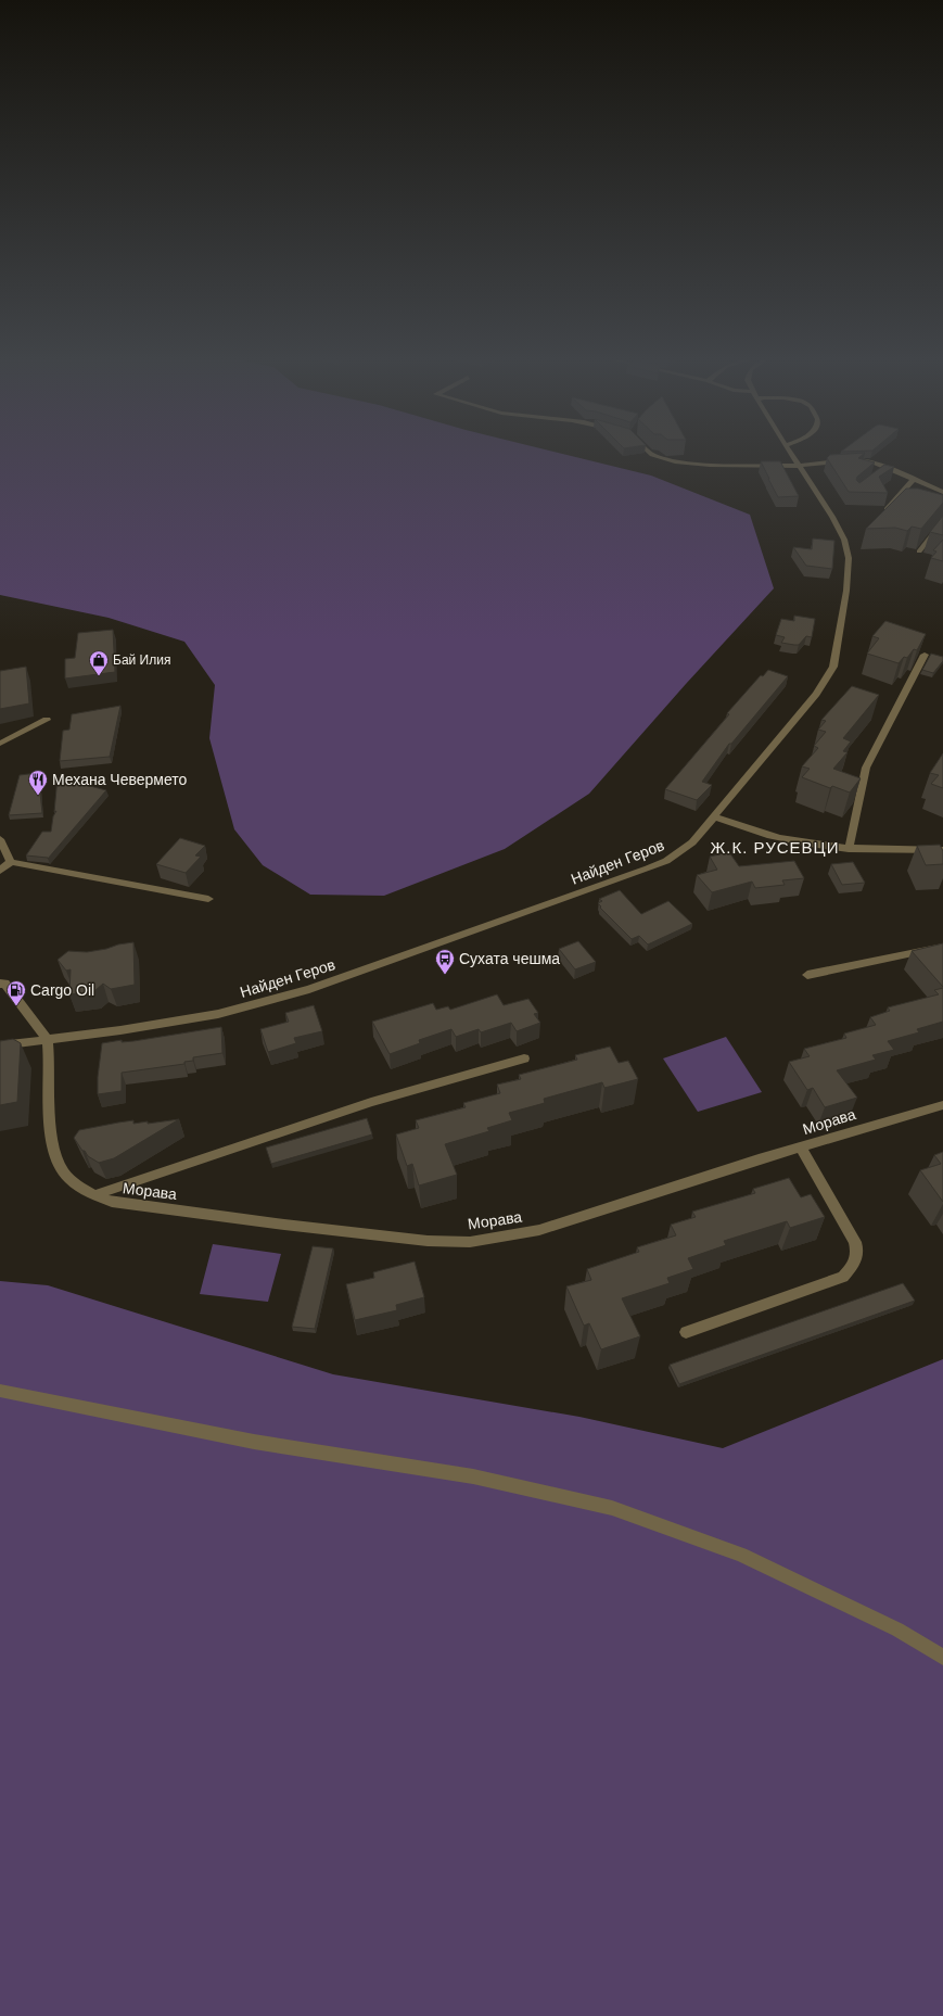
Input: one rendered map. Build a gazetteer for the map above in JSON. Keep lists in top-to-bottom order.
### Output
{
  "streets": {
    "street": ["Найден Геров", "Морава"]
  },
  "crossings": [
    ["Найден Геров", "Морава"]
  ],
  "districts": ["Ж.К. РУСЕВЦИ"],
  "places": {
    "shop": ["Бай Илия"],
    "restaurant": ["Механа Чевермето"],
    "bus stop": ["Сухата чешма"],
    "fuel station": ["Cargo Oil"]
  }
}
